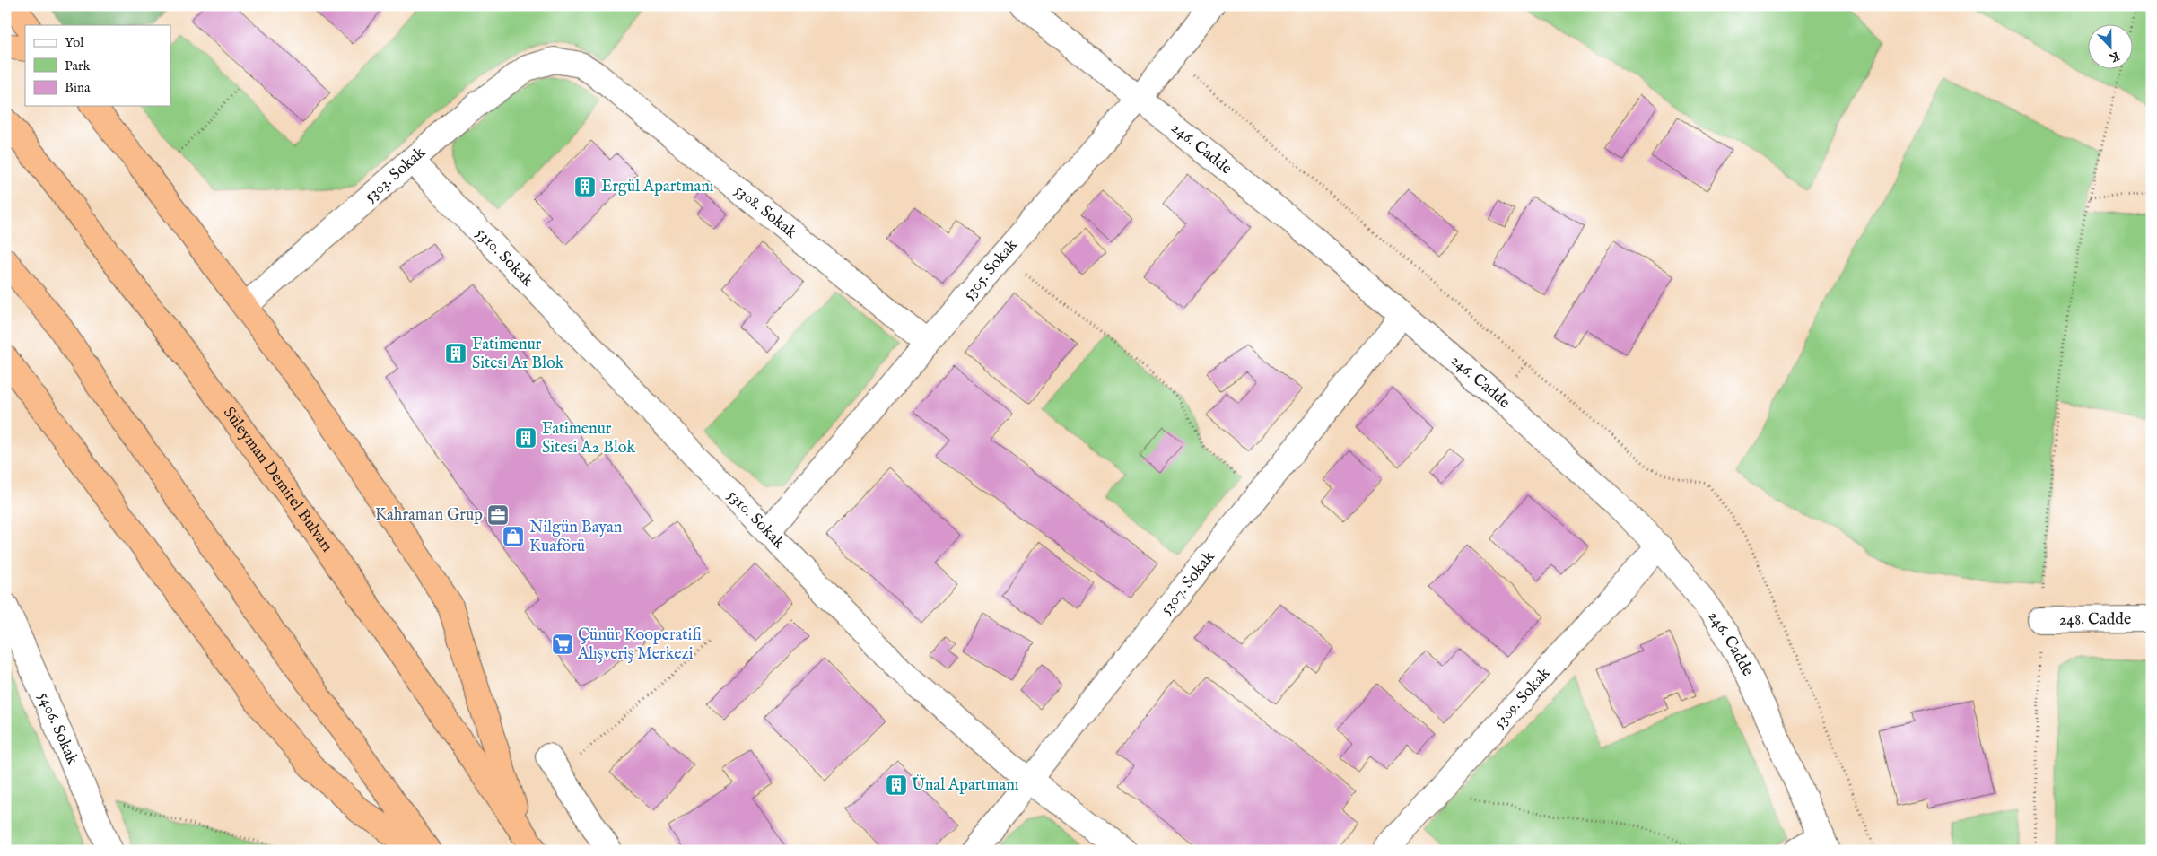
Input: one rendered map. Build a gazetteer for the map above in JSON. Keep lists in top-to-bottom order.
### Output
{
  "streets": {
    "highway": ["Süleyman Demirel Bulvarı"],
    "street": [
      "246. Cadde",
      "5303. Sokak",
      "5308. Sokak",
      "5310. Sokak",
      "5305. Sokak",
      "5307. Sokak",
      "248. Cadde",
      "5309. Sokak",
      "5406. Sokak"
    ]
  },
  "crossings": [
    ["246. Cadde", "5305. Sokak"],
    ["246. Cadde", "5307. Sokak"],
    ["246. Cadde", "5309. Sokak"],
    ["5303. Sokak", "5308. Sokak"],
    ["5303. Sokak", "5310. Sokak"],
    ["5308. Sokak", "5305. Sokak"],
    ["5310. Sokak", "5305. Sokak"],
    ["5310. Sokak", "5307. Sokak"]
  ],
  "places": {
    "building": [
      "Ergül Apartmanı",
      "Fatimenur Sitesi A1 Blok",
      "Fatimenur Sitesi A2 Blok",
      "Ünal Apartmanı"
    ],
    "office": ["Kahraman Grup"],
    "shop": ["Nilgün Bayan Kuaförü"],
    "supermarket": ["Çünür Kooperatifi Alışveriş Merkezi"]
  },
  "legend": ["Yol", "Park", "Bina"],
  "north": "bottom"
}
